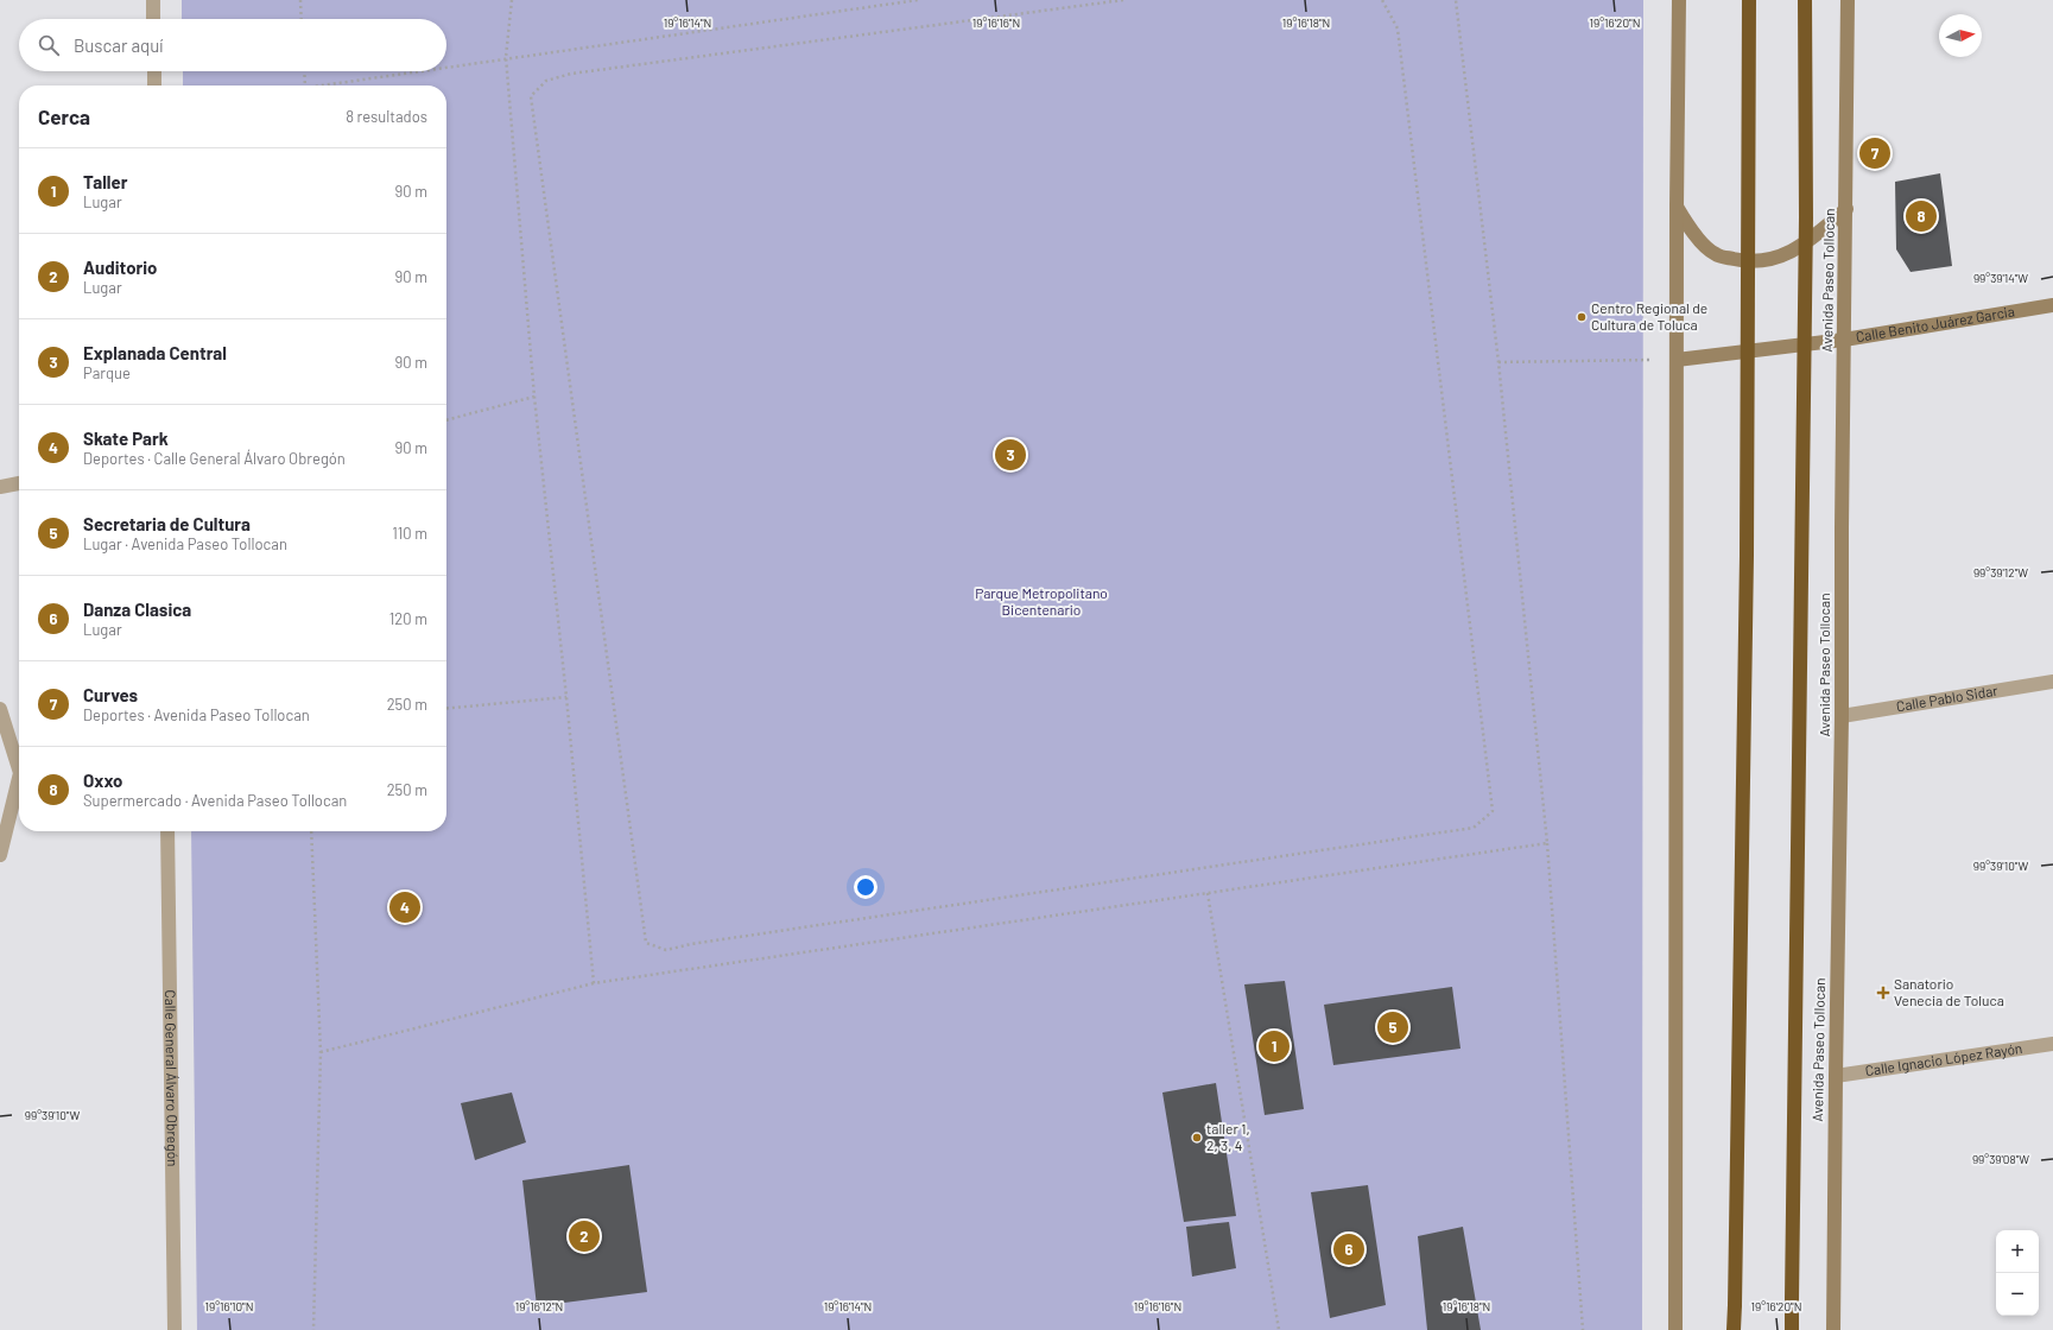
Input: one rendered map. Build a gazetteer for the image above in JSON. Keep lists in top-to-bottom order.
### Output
{
  "streets": {
    "highway": ["Avenida Paseo Tollocan"],
    "main road": ["Calle Benito Juárez Garcia"],
    "street": ["Calle Pablo Sidar", "Calle Ignacio López Rayón", "Calle General Álvaro Obregón"]
  },
  "crossings": [
    ["Avenida Paseo Tollocan", "Calle Benito Juárez Garcia"],
    ["Avenida Paseo Tollocan", "Calle Pablo Sidar"],
    ["Avenida Paseo Tollocan", "Calle Ignacio López Rayón"]
  ],
  "parks": ["Parque Metropolitano Bicentenario"],
  "places": {
    "other": ["Centro Regional de Cultura de Toluca", "taller 1, 2, 3, 4"],
    "health": ["Sanatorio Venecia de Toluca"]
  },
  "north": "right",
  "page": {
    "search": "Buscar aquí",
    "heading": ["Cerca", "8 resultados"],
    "pins": [
      "7",
      "8",
      "3",
      "4",
      "5",
      "1",
      "2",
      "6"
    ],
    "list": [
      {
        "mark": "1",
        "name": "Taller",
        "note": "Lugar",
        "value": "90 m"
      },
      {
        "mark": "2",
        "name": "Auditorio",
        "note": "Lugar",
        "value": "90 m"
      },
      {
        "mark": "3",
        "name": "Explanada Central",
        "note": "Parque",
        "value": "90 m"
      },
      {
        "mark": "4",
        "name": "Skate Park",
        "note": "Deportes · Calle General Álvaro Obregón",
        "value": "90 m"
      },
      {
        "mark": "5",
        "name": "Secretaria de Cultura",
        "note": "Lugar · Avenida Paseo Tollocan",
        "value": "110 m"
      },
      {
        "mark": "6",
        "name": "Danza Clasica",
        "note": "Lugar",
        "value": "120 m"
      },
      {
        "mark": "7",
        "name": "Curves",
        "note": "Deportes · Avenida Paseo Tollocan",
        "value": "250 m"
      },
      {
        "mark": "8",
        "name": "Oxxo",
        "note": "Supermercado · Avenida Paseo Tollocan",
        "value": "250 m"
      }
    ],
    "map_buttons": ["+", "−"]
  },
  "coordinates": [
    "19°16'14\"N",
    "19°16'16\"N",
    "19°16'18\"N",
    "19°16'20\"N",
    "99°39'14\"W",
    "99°39'12\"W",
    "99°39'10\"W",
    "99°39'08\"W",
    "19°16'10\"N",
    "19°16'12\"N"
  ]
}
